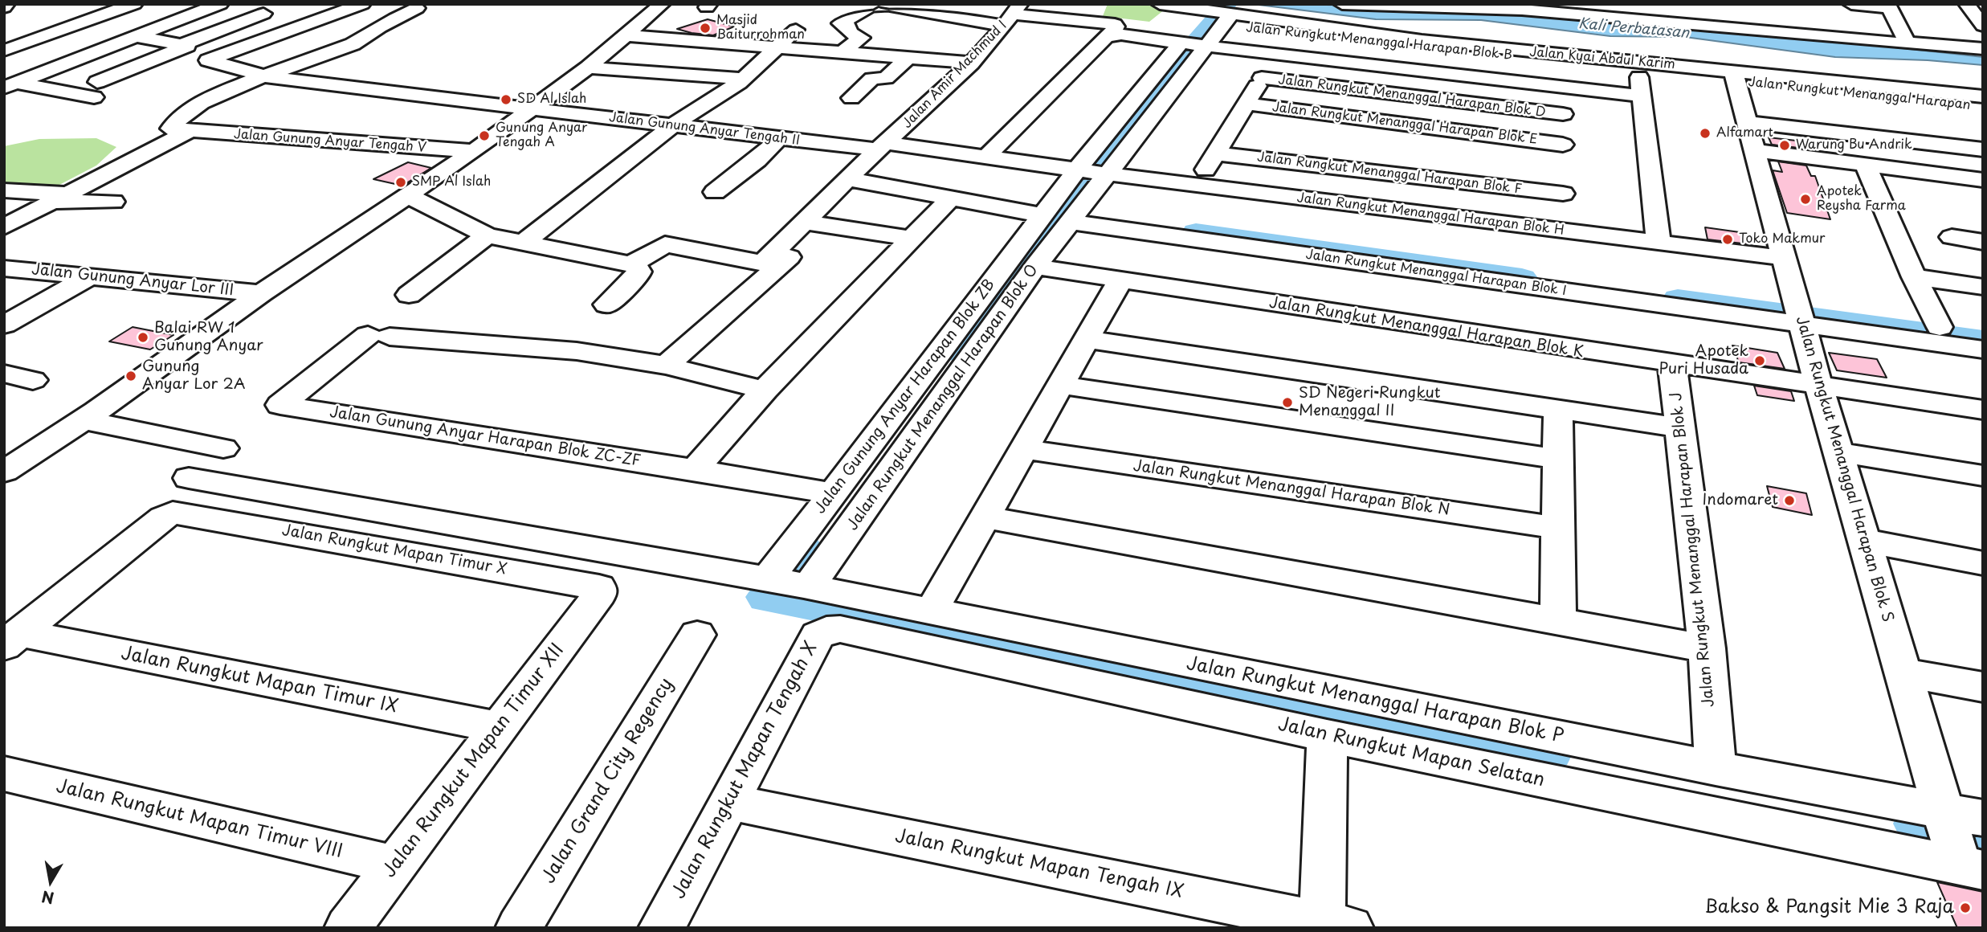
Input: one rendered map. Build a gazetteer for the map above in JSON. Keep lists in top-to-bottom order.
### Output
{
  "streets": {
    "street": [
      "Jalan Rungkut Menanggal Harapan Blok B",
      "Jalan Kyai Abdul Karim",
      "Jalan Amir Machmud I",
      "Jalan Rungkut Menanggal Harapan",
      "Jalan Rungkut Menanggal Harapan Blok D",
      "Jalan Rungkut Menanggal Harapan Blok E",
      "Jalan Gunung Anyar Tengah II",
      "Jalan Gunung Anyar Tengah V",
      "Jalan Rungkut Menanggal Harapan Blok F",
      "Jalan Rungkut Menanggal Harapan Blok H",
      "Jalan Rungkut Menanggal Harapan Blok I",
      "Jalan Gunung Anyar Lor III",
      "Jalan Rungkut Menanggal Harapan Blok K",
      "Jalan Gunung Anyar Harapan Blok ZB",
      "Jalan Rungkut Menanggal Harapan Blok O",
      "Jalan Gunung Anyar Harapan Blok ZC-ZF",
      "Jalan Rungkut Menanggal Harapan Blok S",
      "Jalan Rungkut Menanggal Harapan Blok N",
      "Jalan Rungkut Menanggal Harapan Blok J",
      "Jalan Rungkut Mapan Timur X",
      "Jalan Rungkut Mapan Timur IX",
      "Jalan Rungkut Menanggal Harapan Blok P",
      "Jalan Rungkut Mapan Selatan",
      "Jalan Rungkut Mapan Timur XII",
      "Jalan Rungkut Mapan Tengah X",
      "Jalan Grand City Regency",
      "Jalan Rungkut Mapan Timur VIII",
      "Jalan Rungkut Mapan Tengah IX"
    ]
  },
  "crossings": [
    ["Jalan Kyai Abdul Karim", "Jalan Rungkut Menanggal Harapan"],
    ["Jalan Kyai Abdul Karim", "Jalan Rungkut Menanggal Harapan Blok S"],
    ["Jalan Amir Machmud I", "Jalan Gunung Anyar Tengah II"],
    ["Jalan Amir Machmud I", "Jalan Rungkut Menanggal Harapan Blok H"],
    ["Jalan Amir Machmud I", "Jalan Rungkut Menanggal Harapan Blok I"],
    ["Jalan Amir Machmud I", "Jalan Gunung Anyar Harapan Blok ZC-ZF"],
    ["Jalan Rungkut Menanggal Harapan", "Jalan Rungkut Menanggal Harapan Blok S"],
    ["Jalan Rungkut Menanggal Harapan Blok E", "Jalan Rungkut Menanggal Harapan Blok F"],
    ["Jalan Gunung Anyar Tengah II", "Jalan Rungkut Menanggal Harapan Blok H"],
    ["Jalan Rungkut Menanggal Harapan Blok H", "Jalan Rungkut Menanggal Harapan Blok S"],
    ["Jalan Rungkut Menanggal Harapan Blok I", "Jalan Gunung Anyar Harapan Blok ZB"],
    ["Jalan Rungkut Menanggal Harapan Blok I", "Jalan Rungkut Menanggal Harapan Blok O"],
    ["Jalan Rungkut Menanggal Harapan Blok I", "Jalan Rungkut Menanggal Harapan Blok S"],
    ["Jalan Rungkut Menanggal Harapan Blok K", "Jalan Rungkut Menanggal Harapan Blok O"],
    ["Jalan Rungkut Menanggal Harapan Blok K", "Jalan Rungkut Menanggal Harapan Blok S"],
    ["Jalan Rungkut Menanggal Harapan Blok K", "Jalan Rungkut Menanggal Harapan Blok J"],
    ["Jalan Gunung Anyar Harapan Blok ZB", "Jalan Rungkut Menanggal Harapan Blok O"],
    ["Jalan Gunung Anyar Harapan Blok ZB", "Jalan Gunung Anyar Harapan Blok ZC-ZF"],
    ["Jalan Gunung Anyar Harapan Blok ZB", "Jalan Rungkut Menanggal Harapan Blok P"],
    ["Jalan Rungkut Menanggal Harapan Blok O", "Jalan Rungkut Menanggal Harapan Blok P"],
    ["Jalan Rungkut Menanggal Harapan Blok S", "Jalan Rungkut Menanggal Harapan Blok P"],
    ["Jalan Rungkut Menanggal Harapan Blok S", "Jalan Rungkut Mapan Selatan"],
    ["Jalan Rungkut Menanggal Harapan Blok J", "Jalan Rungkut Menanggal Harapan Blok P"],
    ["Jalan Rungkut Mapan Timur X", "Jalan Rungkut Mapan Timur IX"],
    ["Jalan Rungkut Mapan Timur X", "Jalan Rungkut Mapan Timur XII"],
    ["Jalan Rungkut Mapan Timur IX", "Jalan Rungkut Mapan Timur XII"],
    ["Jalan Rungkut Menanggal Harapan Blok P", "Jalan Rungkut Mapan Selatan"],
    ["Jalan Rungkut Mapan Selatan", "Jalan Rungkut Mapan Tengah X"],
    ["Jalan Rungkut Mapan Timur XII", "Jalan Rungkut Mapan Timur VIII"],
    ["Jalan Rungkut Mapan Tengah X", "Jalan Rungkut Mapan Tengah IX"]
  ],
  "water": ["Kali Perbatasan"],
  "places": [
    "Masjid Baiturrohman",
    "SD Al Islah",
    "Alfamart",
    "Gunung Anyar Tengah A",
    "Warung Bu Andrik",
    "SMP Al Islah",
    "Apotek Reysha Farma",
    "Toko Makmur",
    "Balai RW 1 Gunung Anyar",
    "Apotek Puri Husada",
    "Gunung Anyar Lor 2A",
    "SD Negeri Rungkut Menanggal II",
    "Indomaret",
    "Bakso & Pangsit Mie 3 Raja"
  ],
  "north": "bottom"
}
